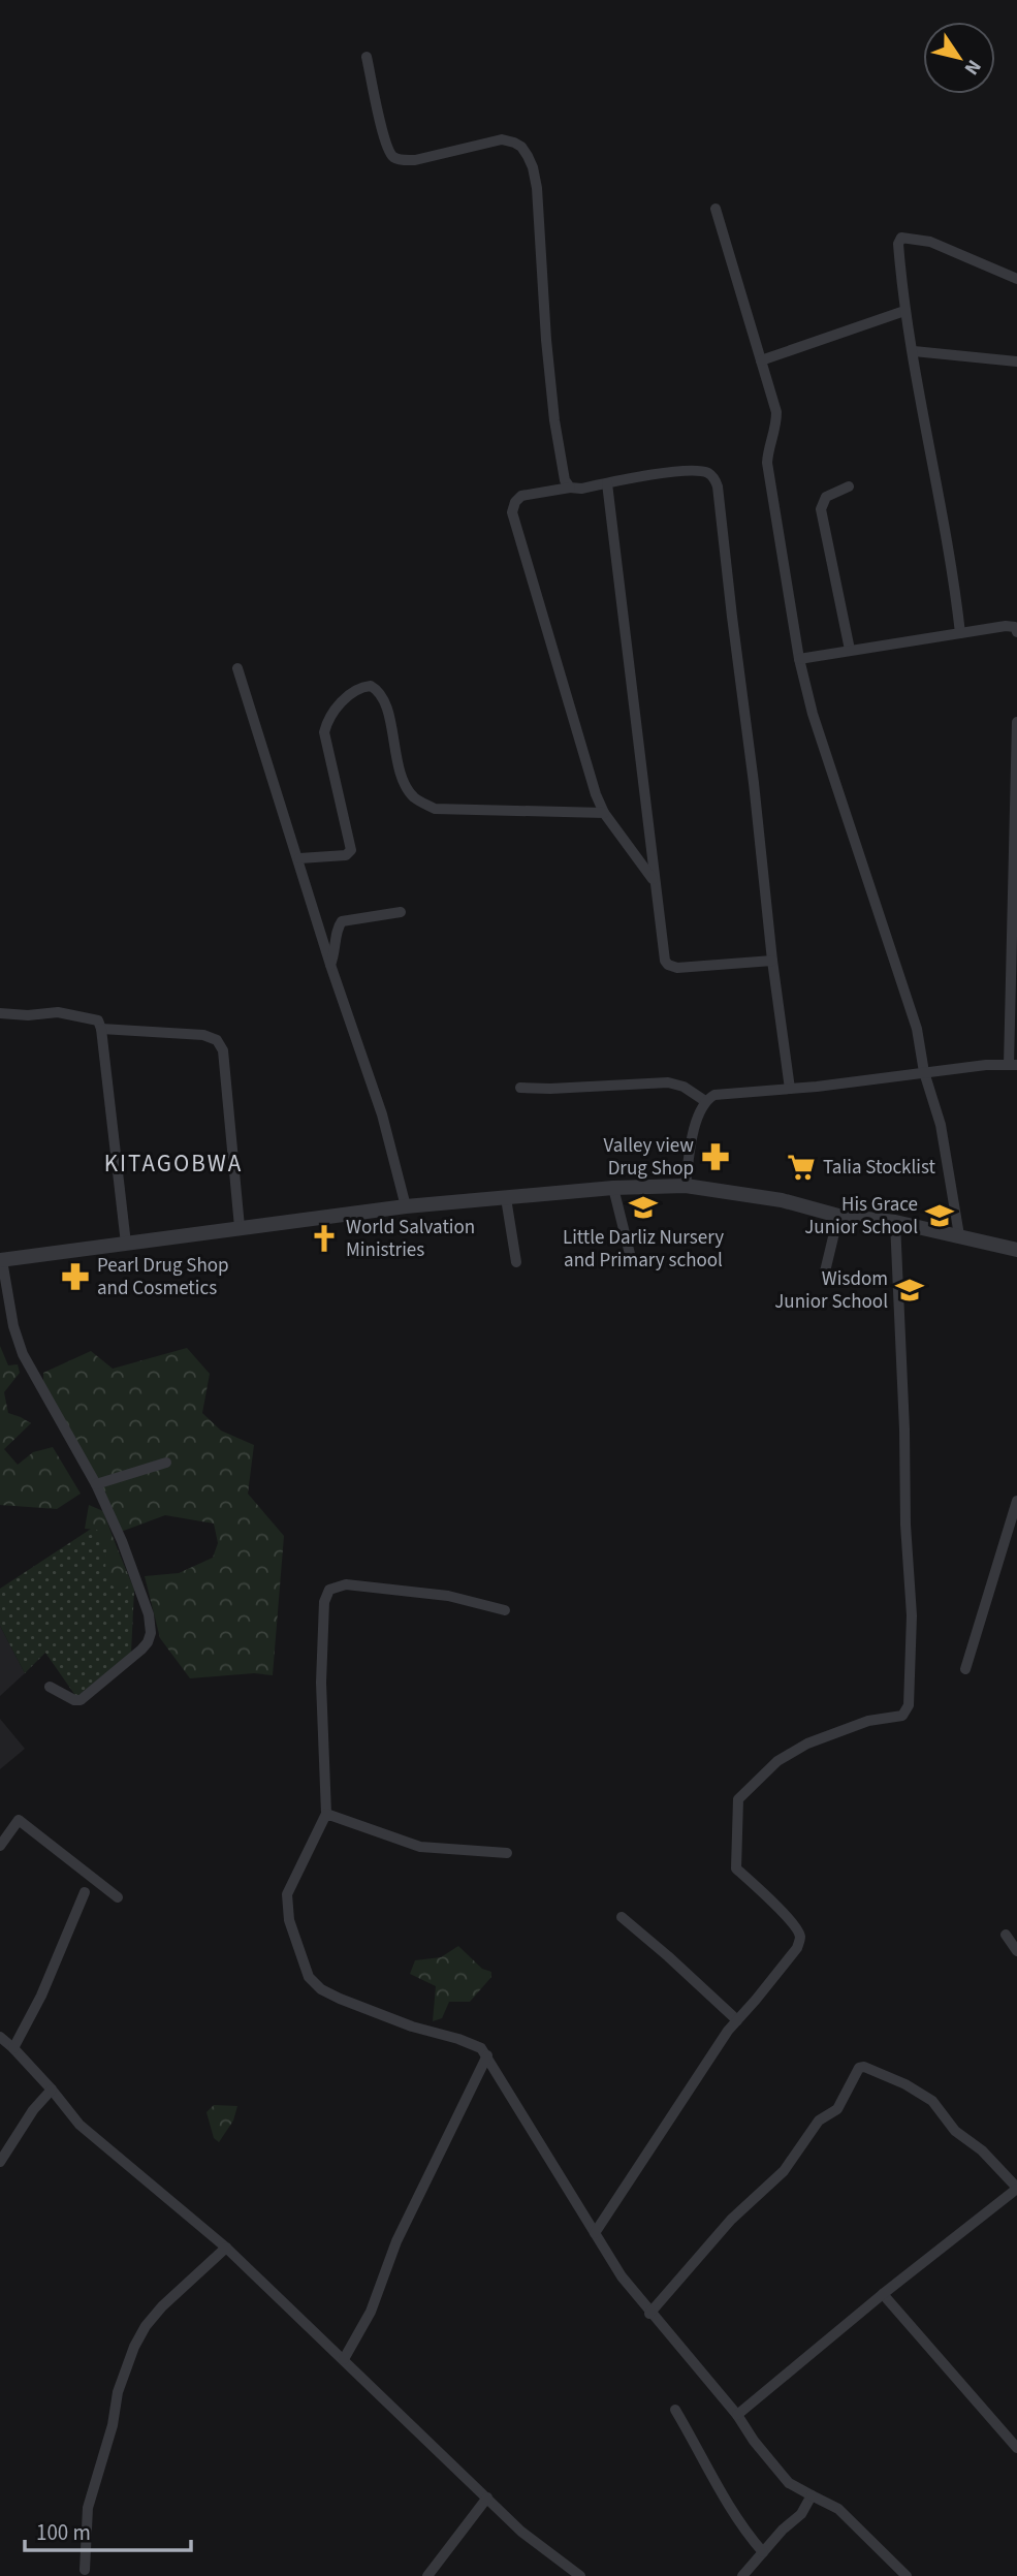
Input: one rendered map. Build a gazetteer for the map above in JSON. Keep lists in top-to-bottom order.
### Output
{
  "districts": ["KITAGOBWA"],
  "places": {
    "pharmacy": ["Valley view Drug Shop", "Pearl Drug Shop and Cosmetics"],
    "supermarket": ["Talia Stocklist"],
    "school or university": ["Little Darliz Nursery and Primary school", "His Grace Junior School", "Wisdom Junior School"],
    "church": ["World Salvation Ministries"]
  },
  "scale_bar": "100 m",
  "north": "bottom right"
}
